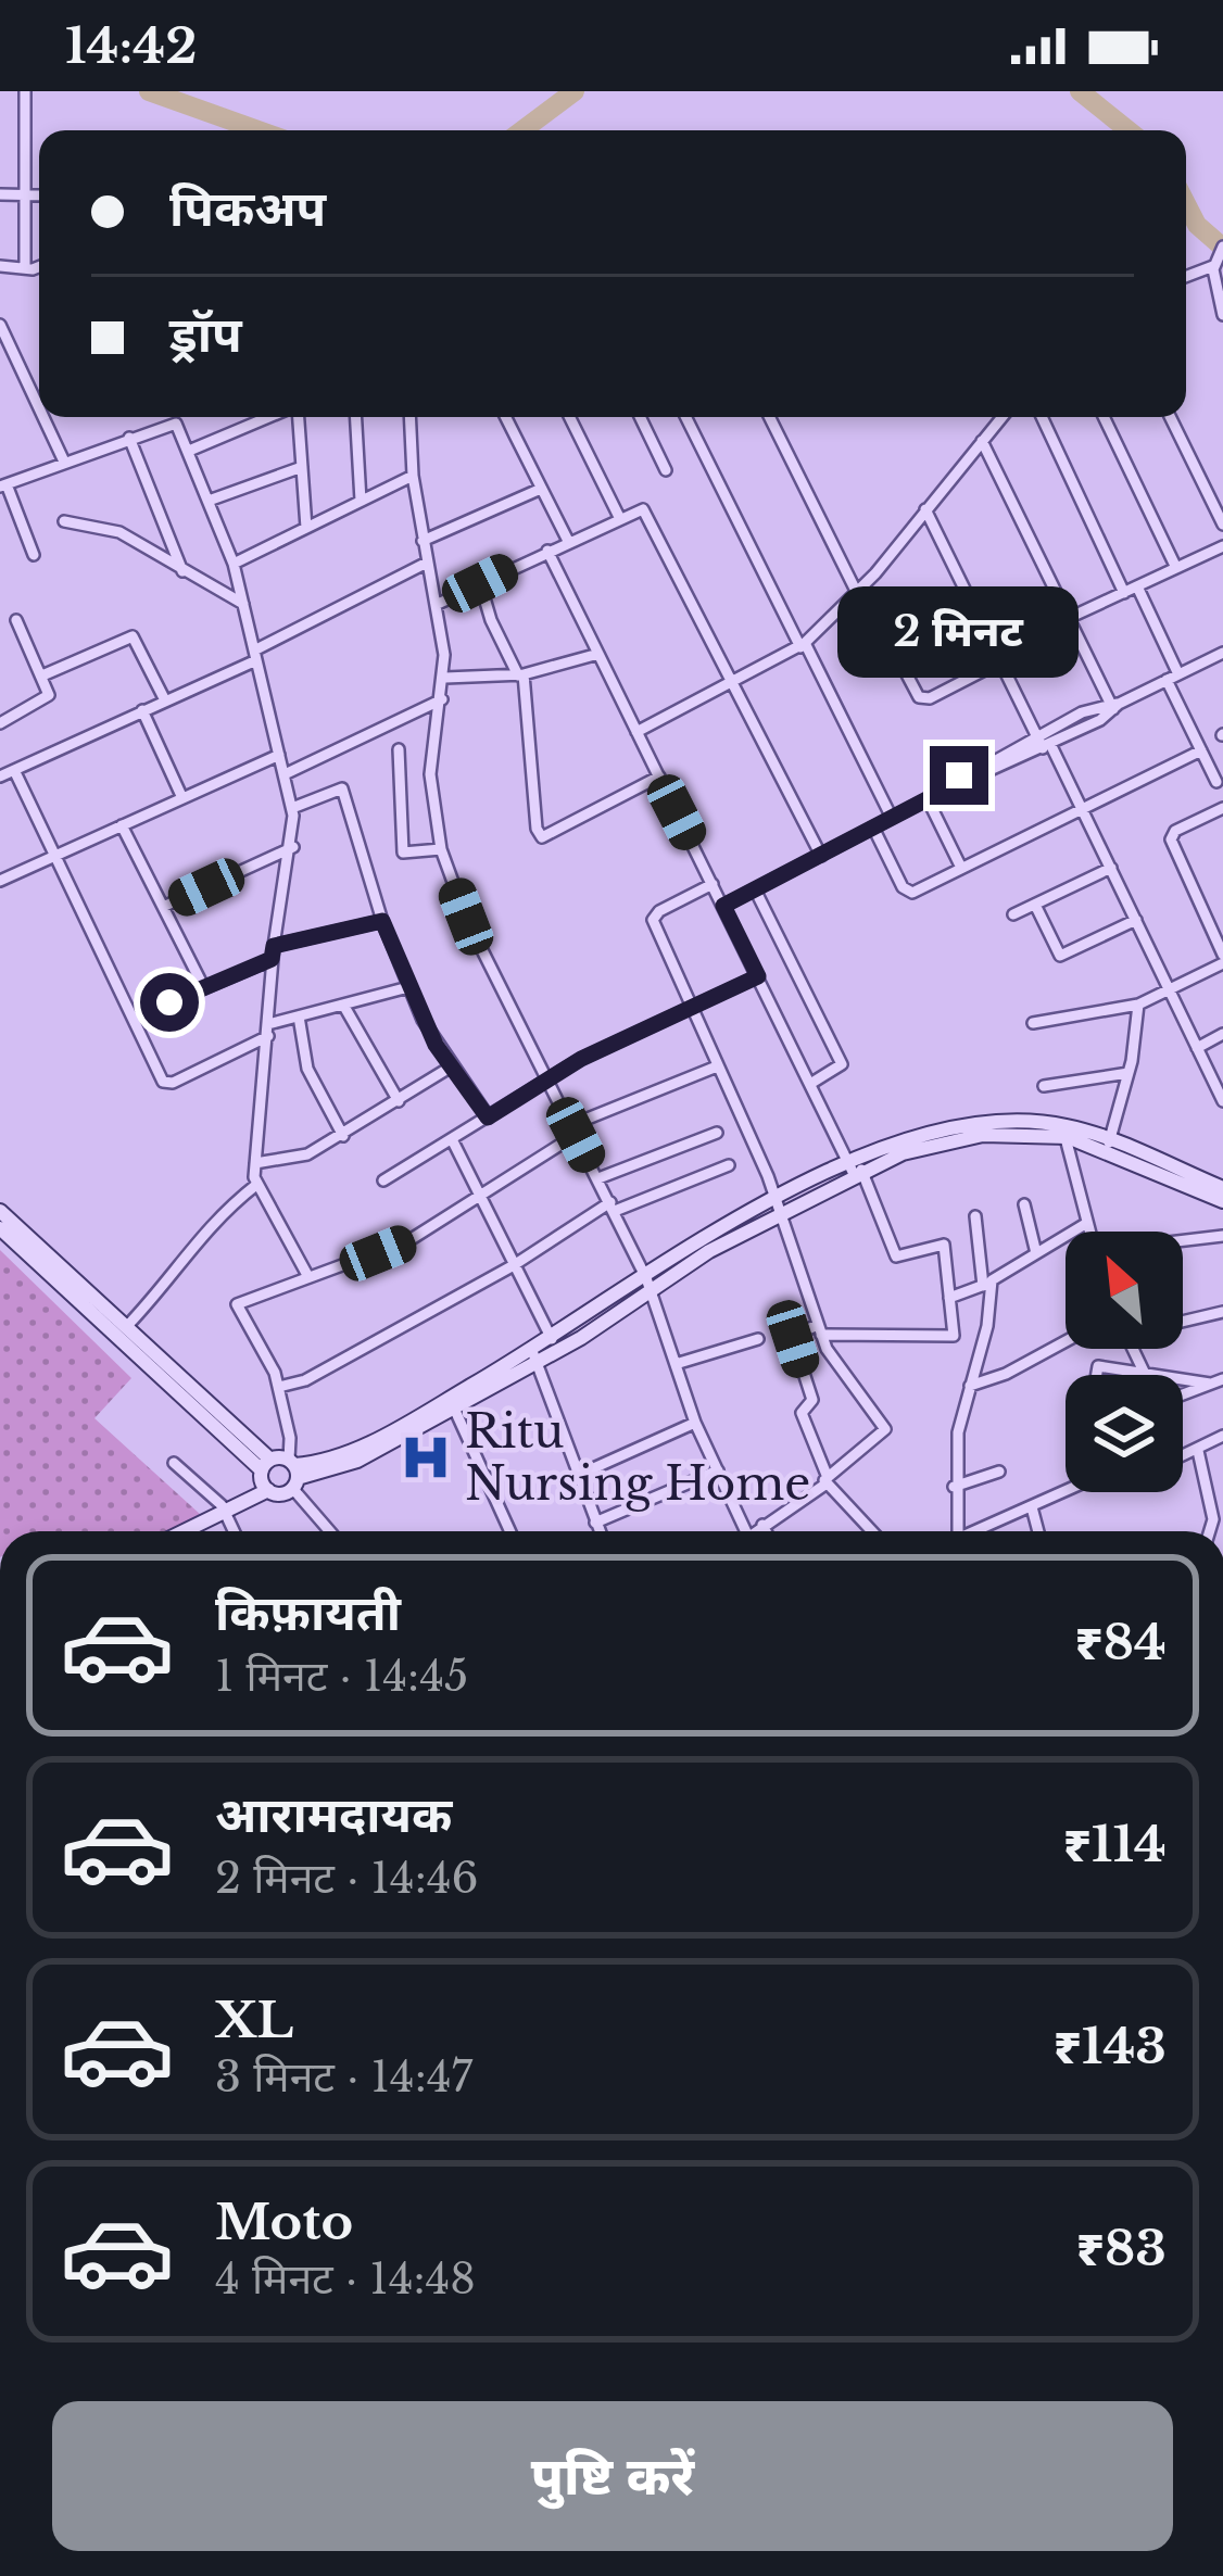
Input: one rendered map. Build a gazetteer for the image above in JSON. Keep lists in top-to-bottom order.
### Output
{
  "places": {
    "hospital": ["Ritu Nursing Home"]
  },
  "north": "top left",
  "page": {
    "status": "14:42",
    "banner": ["पिकअप", "ड्रॉप"],
    "bubble": "2 मिनट",
    "list": [
      {
        "name": "किफ़ायती",
        "note": "1 मिनट · 14:45",
        "value": "₹84"
      },
      {
        "name": "आरामदायक",
        "note": "2 मिनट · 14:46",
        "value": "₹114"
      },
      {
        "name": "XL",
        "note": "3 मिनट · 14:47",
        "value": "₹143"
      },
      {
        "name": "Moto",
        "note": "4 मिनट · 14:48",
        "value": "₹83"
      }
    ],
    "buttons": "पुष्टि करें"
  }
}
